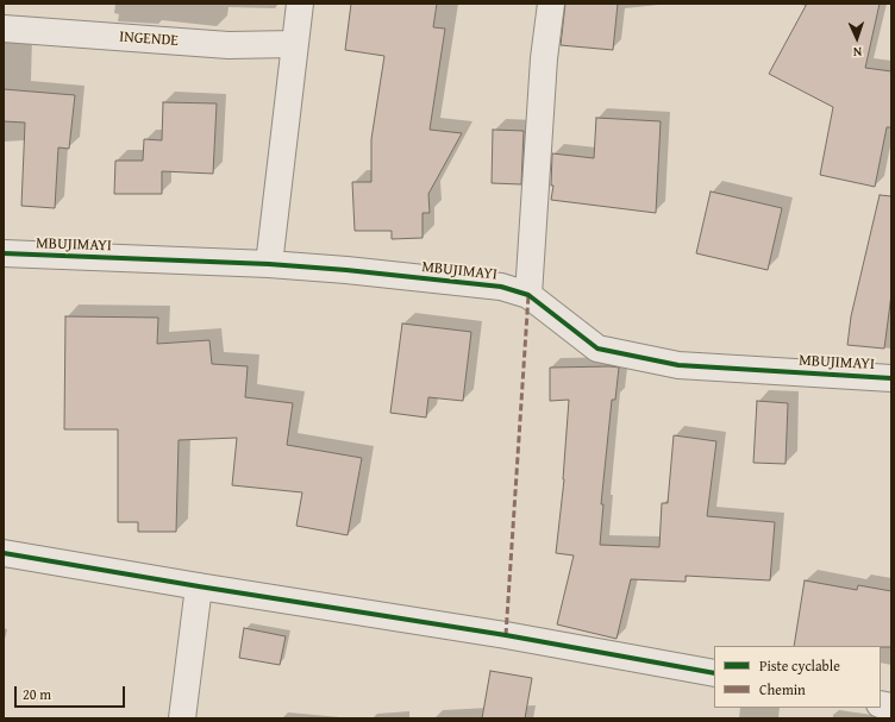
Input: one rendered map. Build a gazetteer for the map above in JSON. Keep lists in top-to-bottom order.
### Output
{
  "streets": {
    "street": ["INGENDE", "MBUJIMAYI"]
  },
  "legend": ["Piste cyclable", "Chemin"],
  "scale_bar": "20 m",
  "north": "bottom"
}
